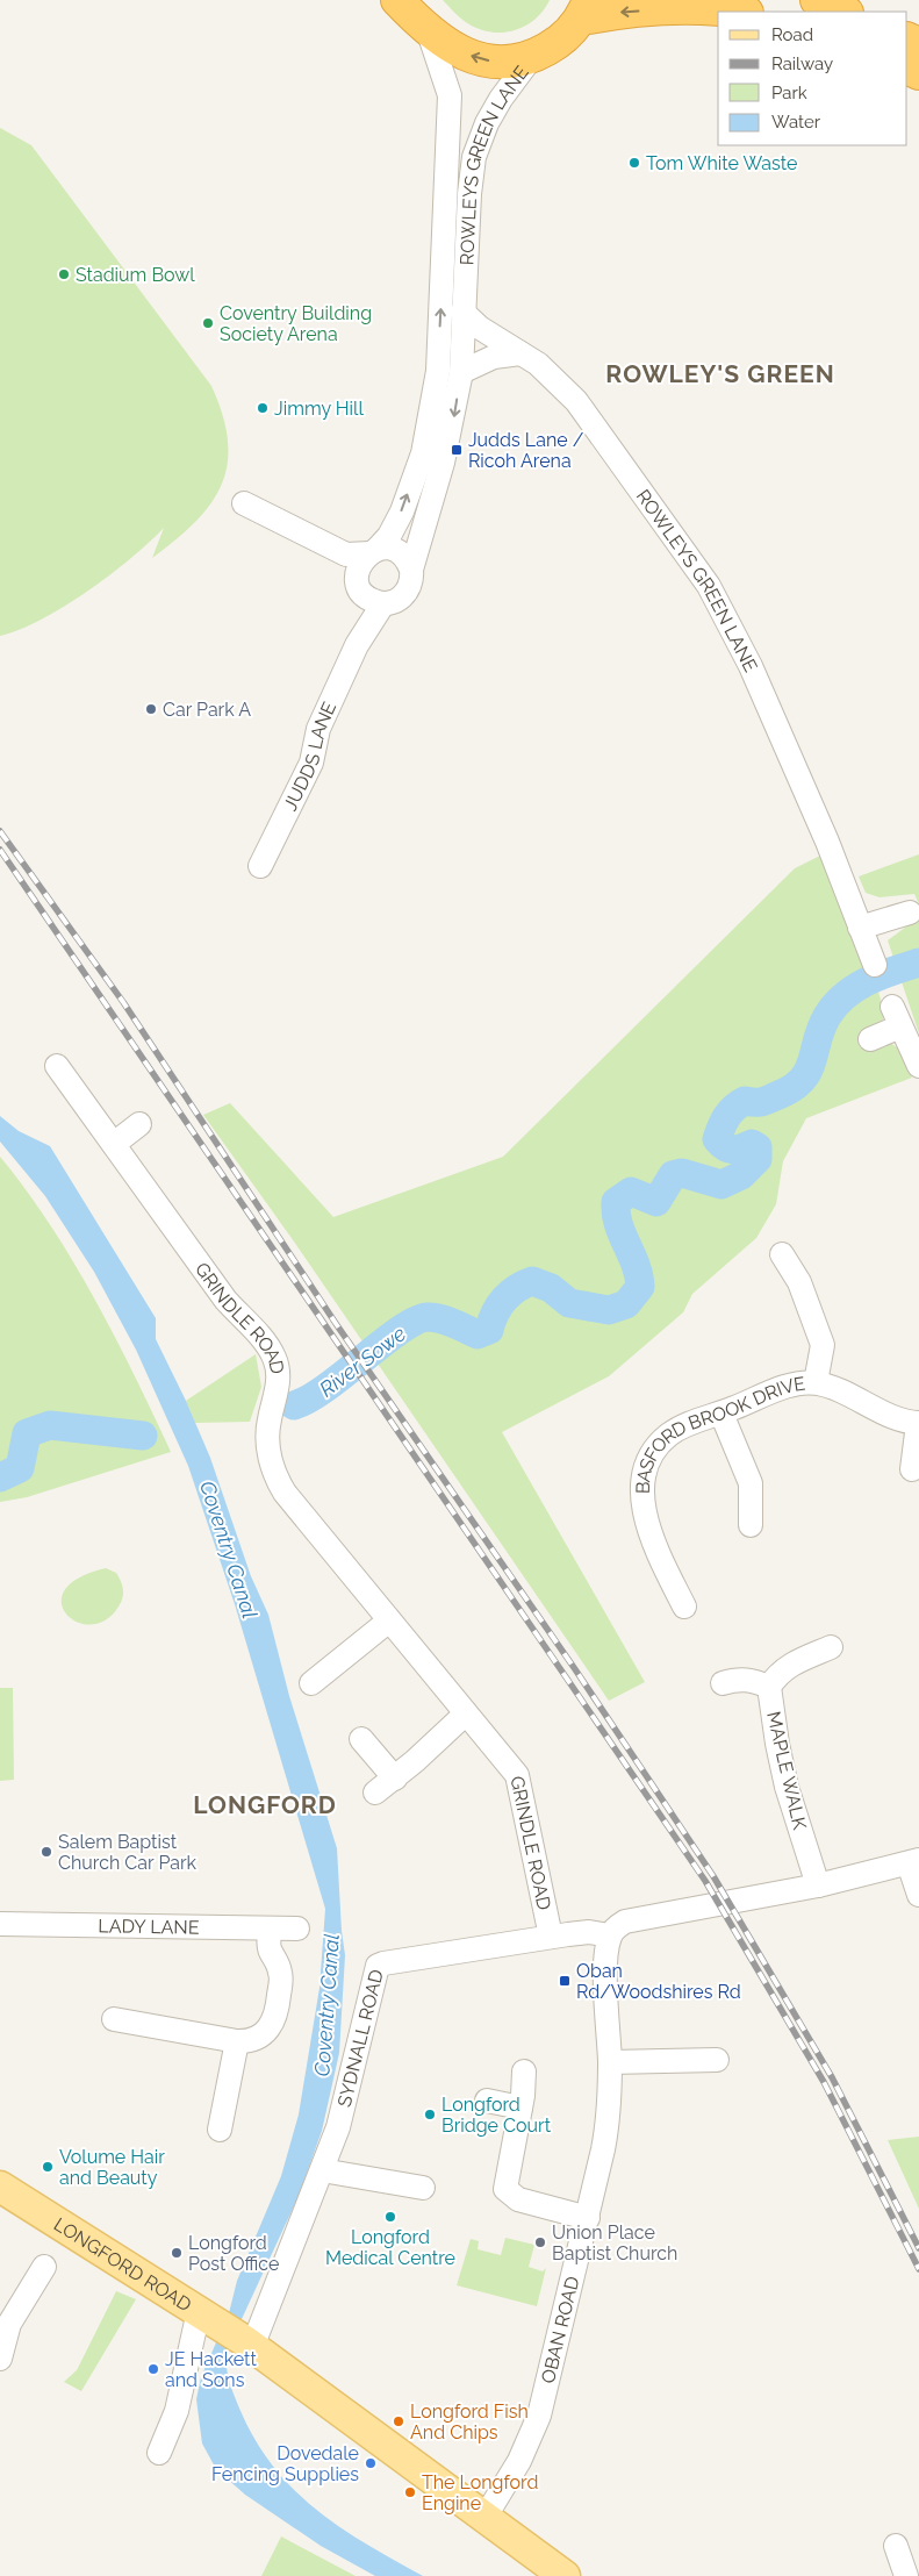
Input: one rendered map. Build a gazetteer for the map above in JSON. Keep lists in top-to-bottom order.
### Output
{
  "streets": {
    "main road": ["LONGFORD ROAD"],
    "street": [
      "ROWLEYS GREEN LANE",
      "JUDDS LANE",
      "GRINDLE ROAD",
      "BASFORD BROOK DRIVE",
      "MAPLE WALK",
      "LADY LANE",
      "SYDNALL ROAD",
      "OBAN ROAD"
    ]
  },
  "crossings": [
    ["ROWLEYS GREEN LANE", "JUDDS LANE"],
    ["GRINDLE ROAD", "SYDNALL ROAD"],
    ["SYDNALL ROAD", "LONGFORD ROAD"],
    ["SYDNALL ROAD", "OBAN ROAD"],
    ["LONGFORD ROAD", "OBAN ROAD"]
  ],
  "districts": ["ROWLEY'S GREEN", "LONGFORD"],
  "water": ["River Sowe", "Coventry Canal"],
  "places": {
    "other": [
      "Tom White Waste",
      "Stadium Bowl",
      "Coventry Building Society Arena",
      "Jimmy Hill",
      "Car Park A",
      "Salem Baptist Church Car Park",
      "Longford Bridge Court",
      "Volume Hair and Beauty",
      "Longford Medical Centre",
      "Union Place Baptist Church",
      "Longford Post Office",
      "JE Hackett and Sons",
      "Longford Fish And Chips",
      "Dovedale Fencing Supplies",
      "The Longford Engine"
    ],
    "transit": ["Judds Lane / Ricoh Arena", "Oban Rd/Woodshires Rd"]
  },
  "legend": [
    "Road",
    "Railway",
    "Park",
    "Water"
  ]
}
